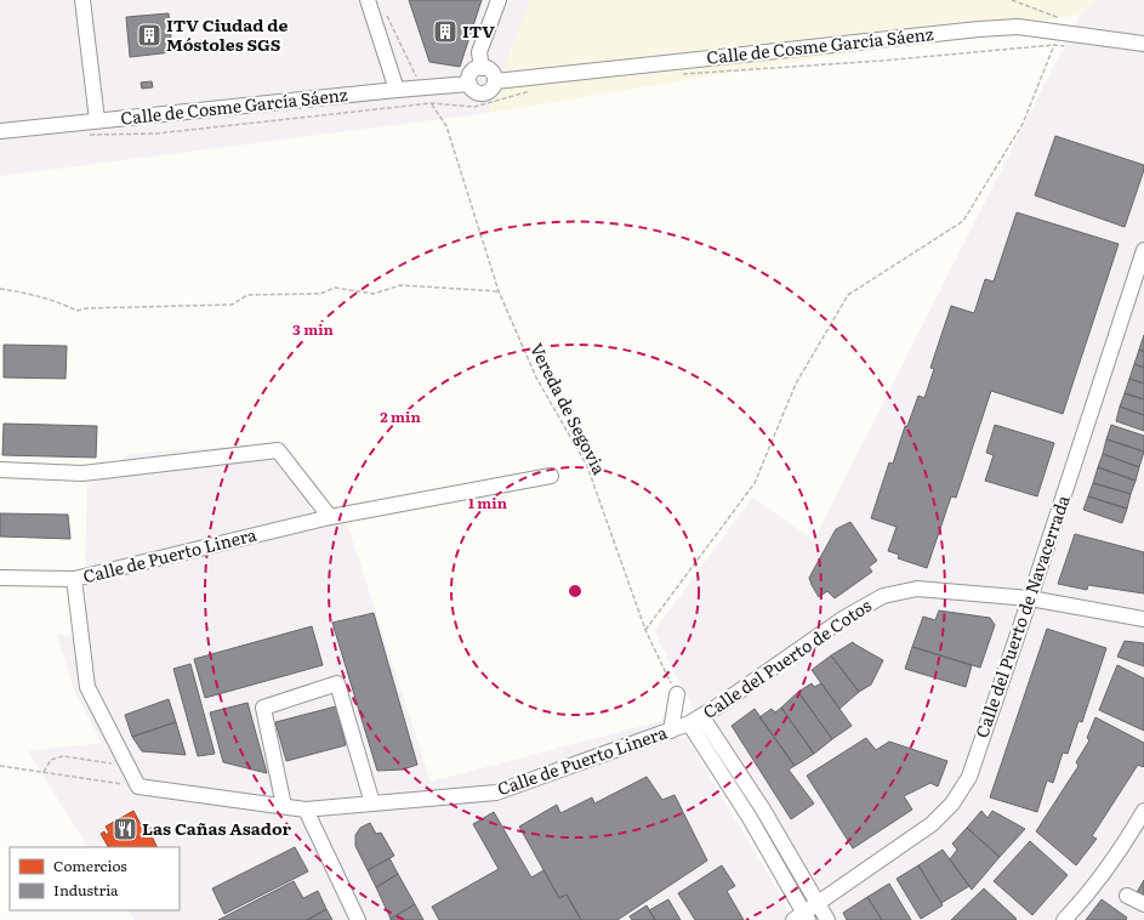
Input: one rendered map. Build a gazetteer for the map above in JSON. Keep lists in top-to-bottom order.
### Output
{
  "streets": {
    "street": [
      "Calle de Cosme García Sáenz",
      "Calle de Puerto Linera",
      "Calle del Puerto de Navacerrada",
      "Calle del Puerto de Cotos"
    ],
    "path": ["Vereda de Segovia"]
  },
  "crossings": [
    ["Calle de Puerto Linera", "Calle del Puerto de Cotos"],
    ["Calle del Puerto de Navacerrada", "Calle del Puerto de Cotos"]
  ],
  "places": {
    "building": ["ITV", "ITV Ciudad de Móstoles SGS"],
    "restaurant": ["Las Cañas Asador"]
  },
  "legend": ["Comercios", "Industria"],
  "rings": ["3 min", "2 min", "1 min"]
}
